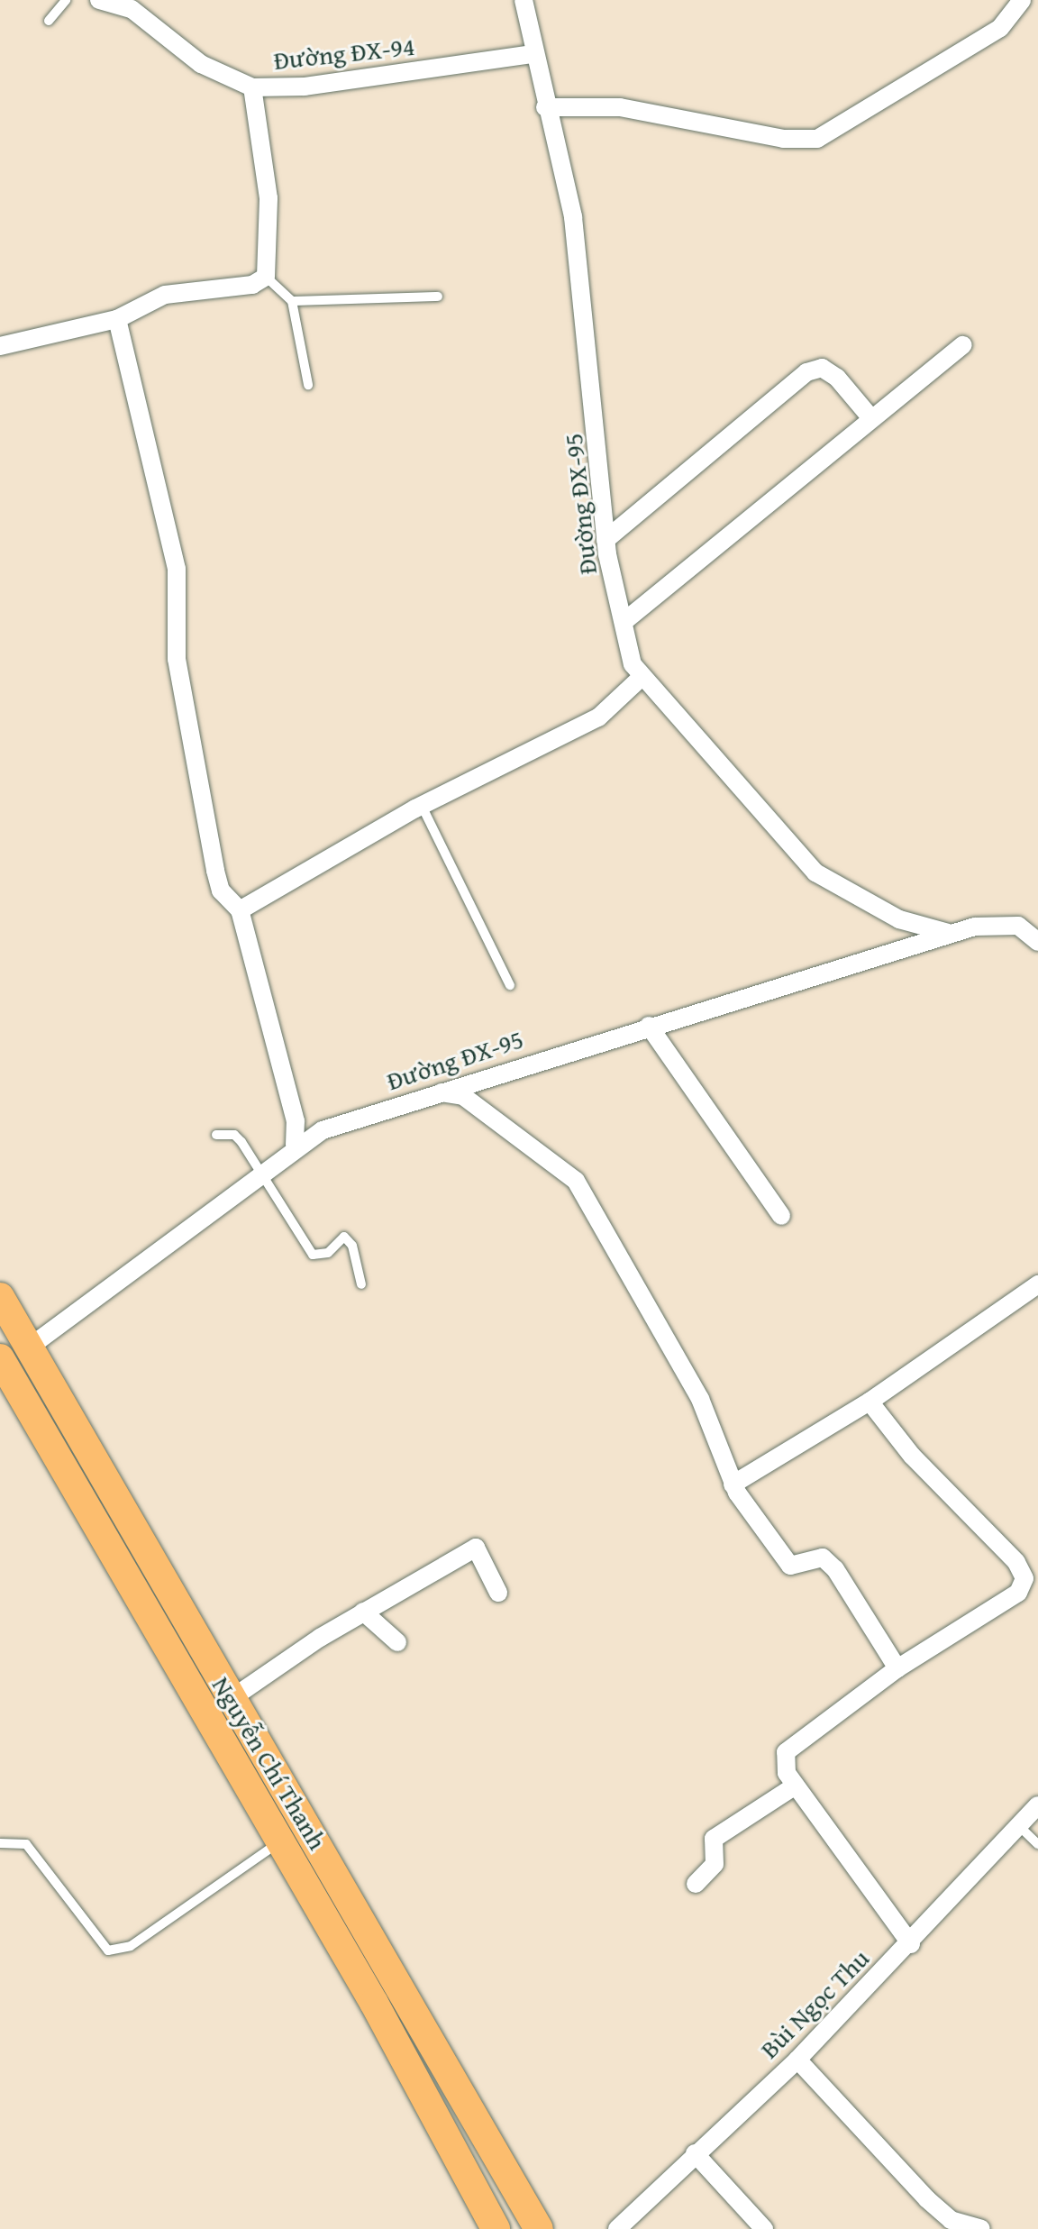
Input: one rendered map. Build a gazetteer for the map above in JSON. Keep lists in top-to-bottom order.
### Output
{
  "streets": {
    "main road": ["Nguyễn Chí Thanh"],
    "street": ["Đường ĐX-94", "Đường ĐX-95", "Bùi Ngọc Thu"]
  },
  "crossings": [
    ["Đường ĐX-94", "Đường ĐX-95"],
    ["Đường ĐX-95", "Nguyễn Chí Thanh"]
  ]
}
